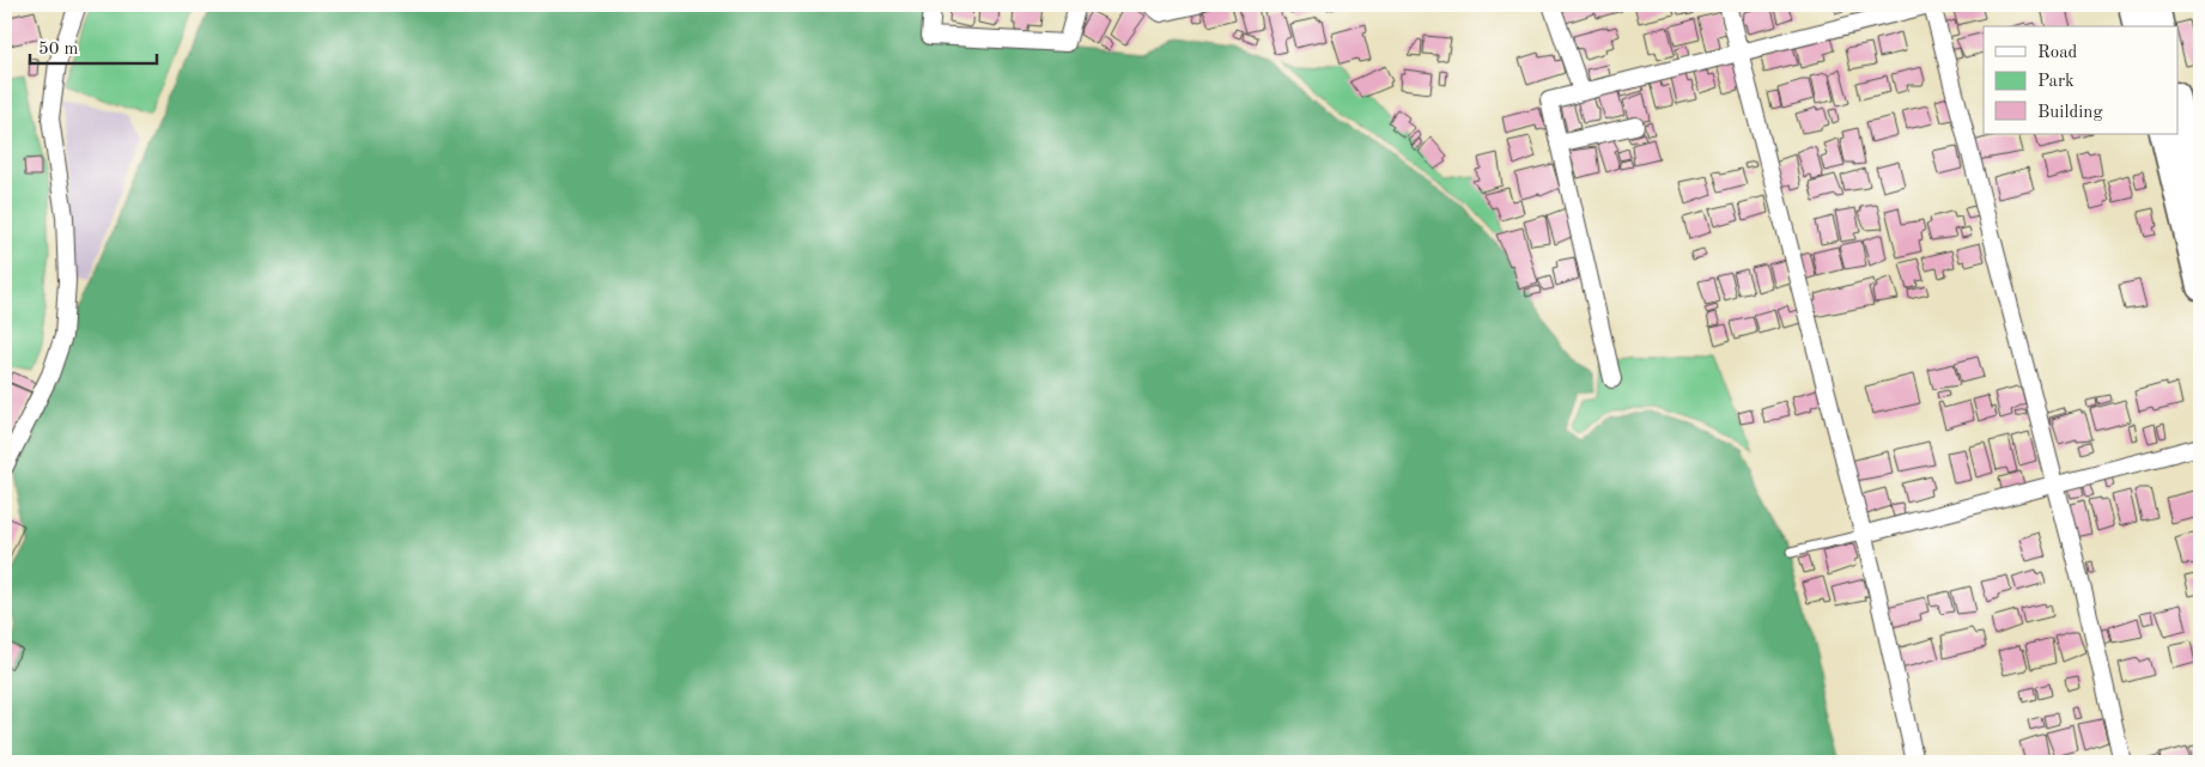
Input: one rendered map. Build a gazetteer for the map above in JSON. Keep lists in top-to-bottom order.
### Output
{
  "legend": ["Road", "Park", "Building"],
  "scale_bar": "50 m"
}
